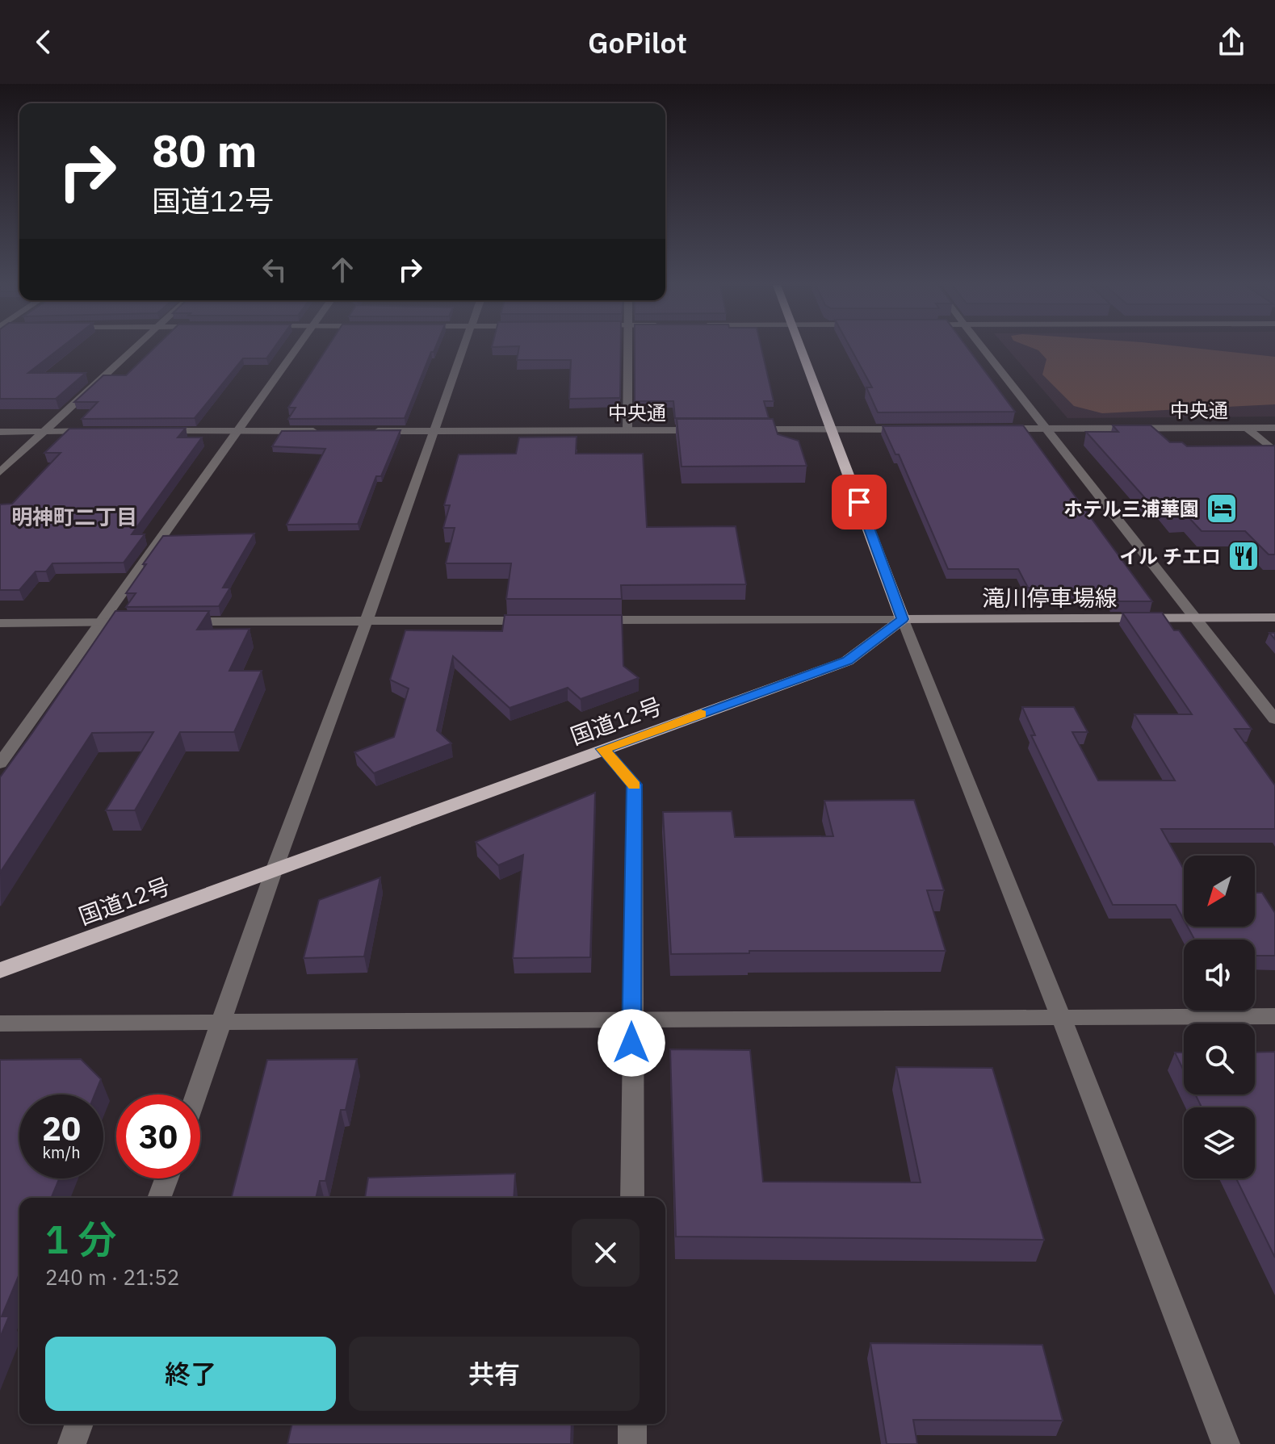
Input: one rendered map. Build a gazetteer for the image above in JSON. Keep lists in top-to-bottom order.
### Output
{
  "streets": {
    "highway": ["国道12号"],
    "main road": ["滝川停車場線"],
    "street": ["中央通"]
  },
  "crossings": [
    ["滝川停車場線", "国道12号"]
  ],
  "districts": ["明神町二丁目"],
  "places": {
    "hotel": ["ホテル三浦華園"],
    "restaurant": ["イル チエロ"]
  },
  "north": "bottom left",
  "page": {
    "header": "GoPilot",
    "turn": ["80 m", "国道12号"],
    "speed": "20 km/h",
    "limit": "30",
    "heading": ["1 分", "240 m · 21:52"],
    "buttons": ["終了", "共有"]
  }
}
